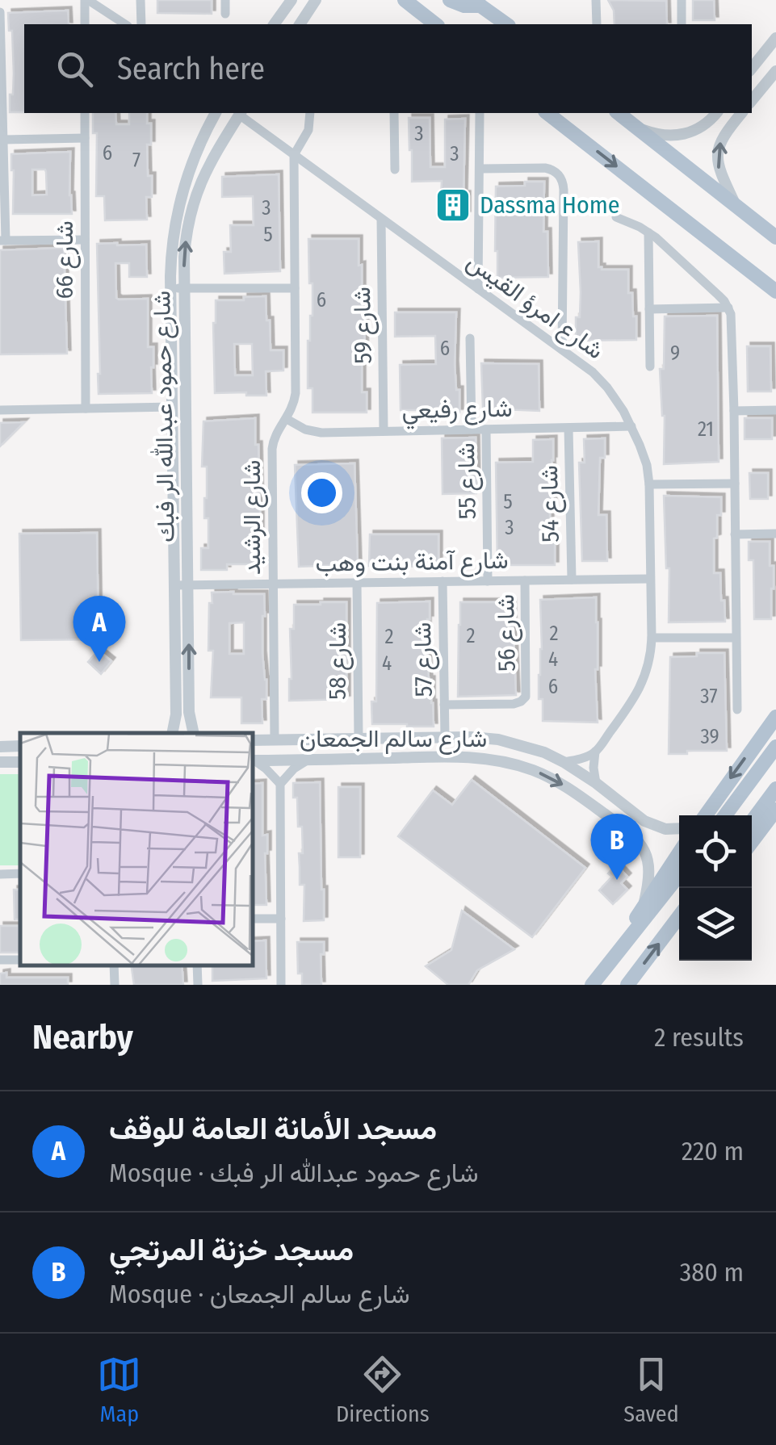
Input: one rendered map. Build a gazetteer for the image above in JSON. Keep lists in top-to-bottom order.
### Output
{
  "streets": {
    "street": [
      "شارع 66",
      "شارع امرؤ القيس",
      "شارع 59",
      "شارع رفيعي",
      "شارع حمود عبدالله الر فبك",
      "شارع 55",
      "شارع 54",
      "شارع الرشيد",
      "شارع آمنة بنت وهب",
      "شارع 56",
      "شارع 57",
      "شارع 58",
      "شارع سالم الجمعان"
    ]
  },
  "crossings": [
    ["شارع امرؤ القيس", "شارع 59"],
    ["شارع امرؤ القيس", "شارع رفيعي"],
    ["شارع امرؤ القيس", "شارع حمود عبدالله الر فبك"],
    ["شارع امرؤ القيس", "شارع الرشيد"],
    ["شارع امرؤ القيس", "شارع آمنة بنت وهب"],
    ["شارع 59", "شارع رفيعي"],
    ["شارع رفيعي", "شارع 55"],
    ["شارع رفيعي", "شارع 54"],
    ["شارع رفيعي", "شارع الرشيد"],
    ["شارع حمود عبدالله الر فبك", "شارع آمنة بنت وهب"],
    ["شارع 55", "شارع آمنة بنت وهب"],
    ["شارع 54", "شارع آمنة بنت وهب"],
    ["شارع الرشيد", "شارع آمنة بنت وهب"],
    ["شارع الرشيد", "شارع سالم الجمعان"],
    ["شارع آمنة بنت وهب", "شارع 56"],
    ["شارع آمنة بنت وهب", "شارع 57"],
    ["شارع آمنة بنت وهب", "شارع 58"],
    ["شارع 56", "شارع 57"],
    ["شارع 57", "شارع سالم الجمعان"],
    ["شارع 58", "شارع سالم الجمعان"]
  ],
  "places": {
    "building": ["Dassma Home"]
  },
  "house_numbers": [
    "3",
    "6",
    "3",
    "7",
    "3",
    "5",
    "6",
    "6",
    "9",
    "21",
    "5",
    "3",
    "2",
    "2",
    "2",
    "4",
    "4",
    "6",
    "37",
    "39"
  ],
  "page": {
    "search": "Search here",
    "pins": ["A", "B"],
    "heading": ["Nearby", "2 results"],
    "list": [
      {
        "mark": "A",
        "name": "مسجد الأمانة العامة للوقف",
        "note": "Mosque · شارع حمود عبدالله الر فبك",
        "value": "220 m"
      },
      {
        "mark": "B",
        "name": "مسجد خزنة المرتجي",
        "note": "Mosque · شارع سالم الجمعان",
        "value": "380 m"
      }
    ],
    "nav": ["Map", "Directions", "Saved"]
  }
}
